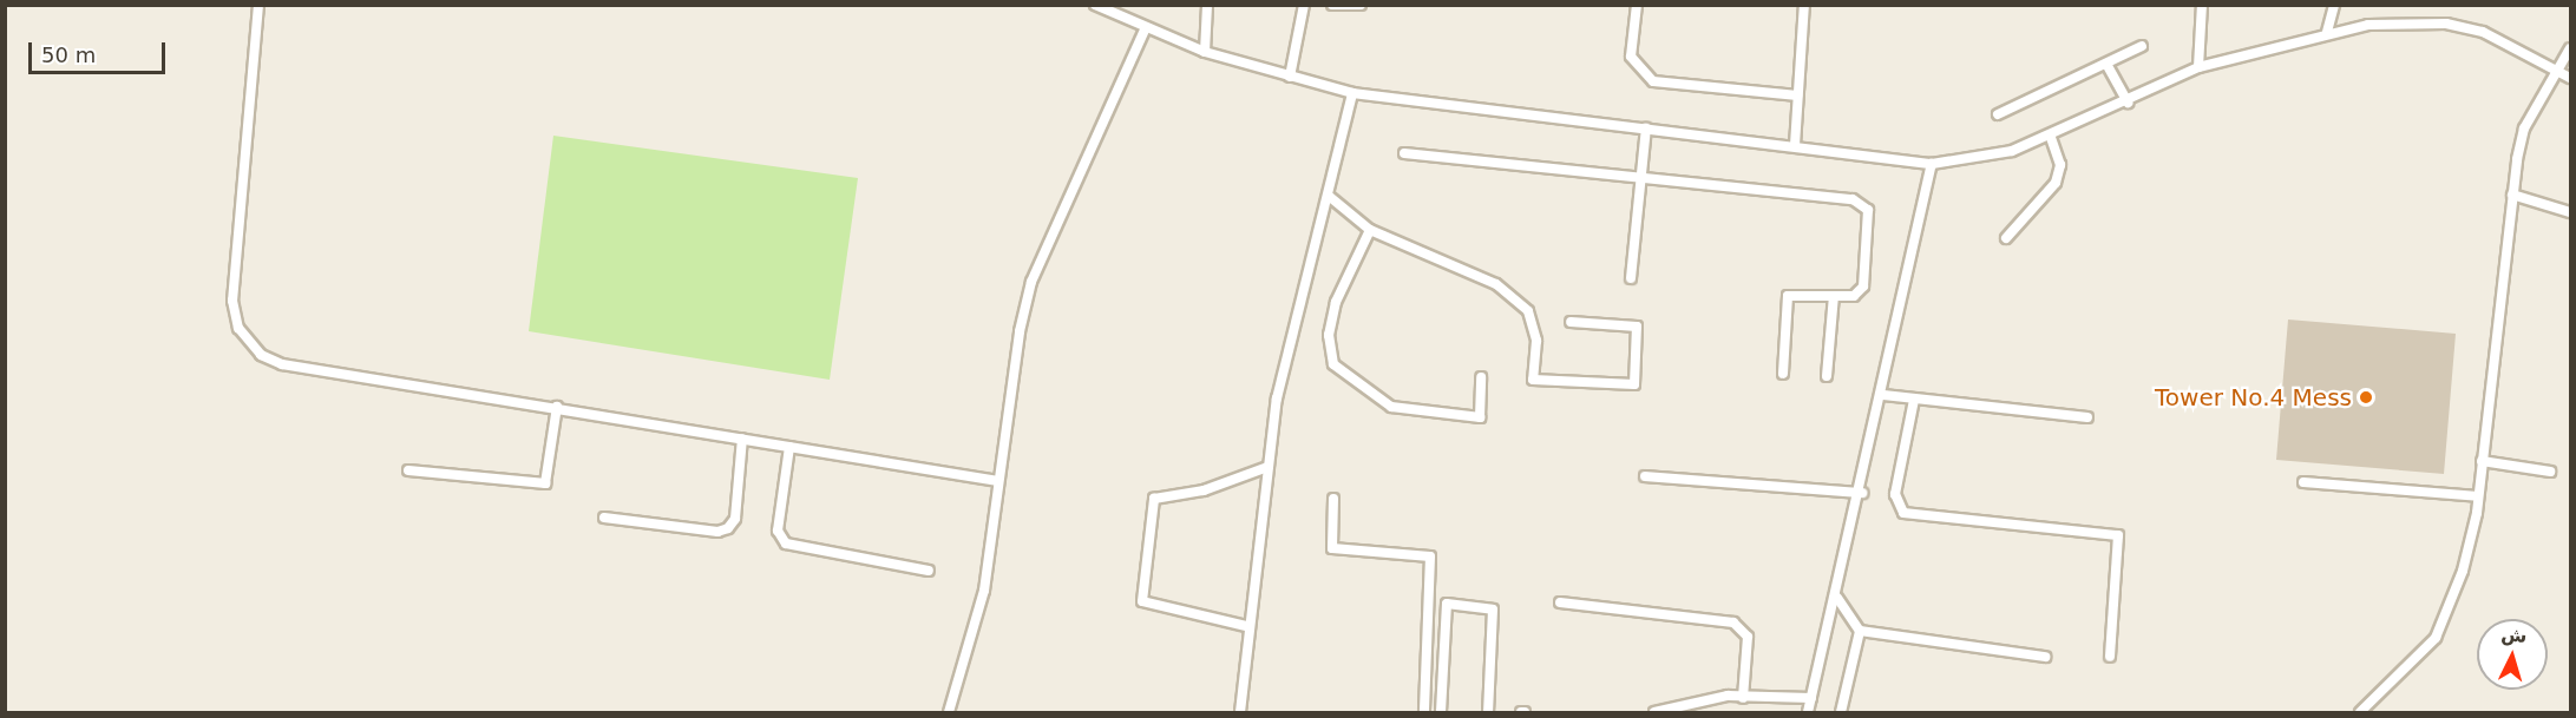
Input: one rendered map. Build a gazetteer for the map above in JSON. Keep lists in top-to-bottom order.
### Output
{
  "places": ["Tower No.4 Mess"],
  "scale_bar": "50 m",
  "north": "top"
}
